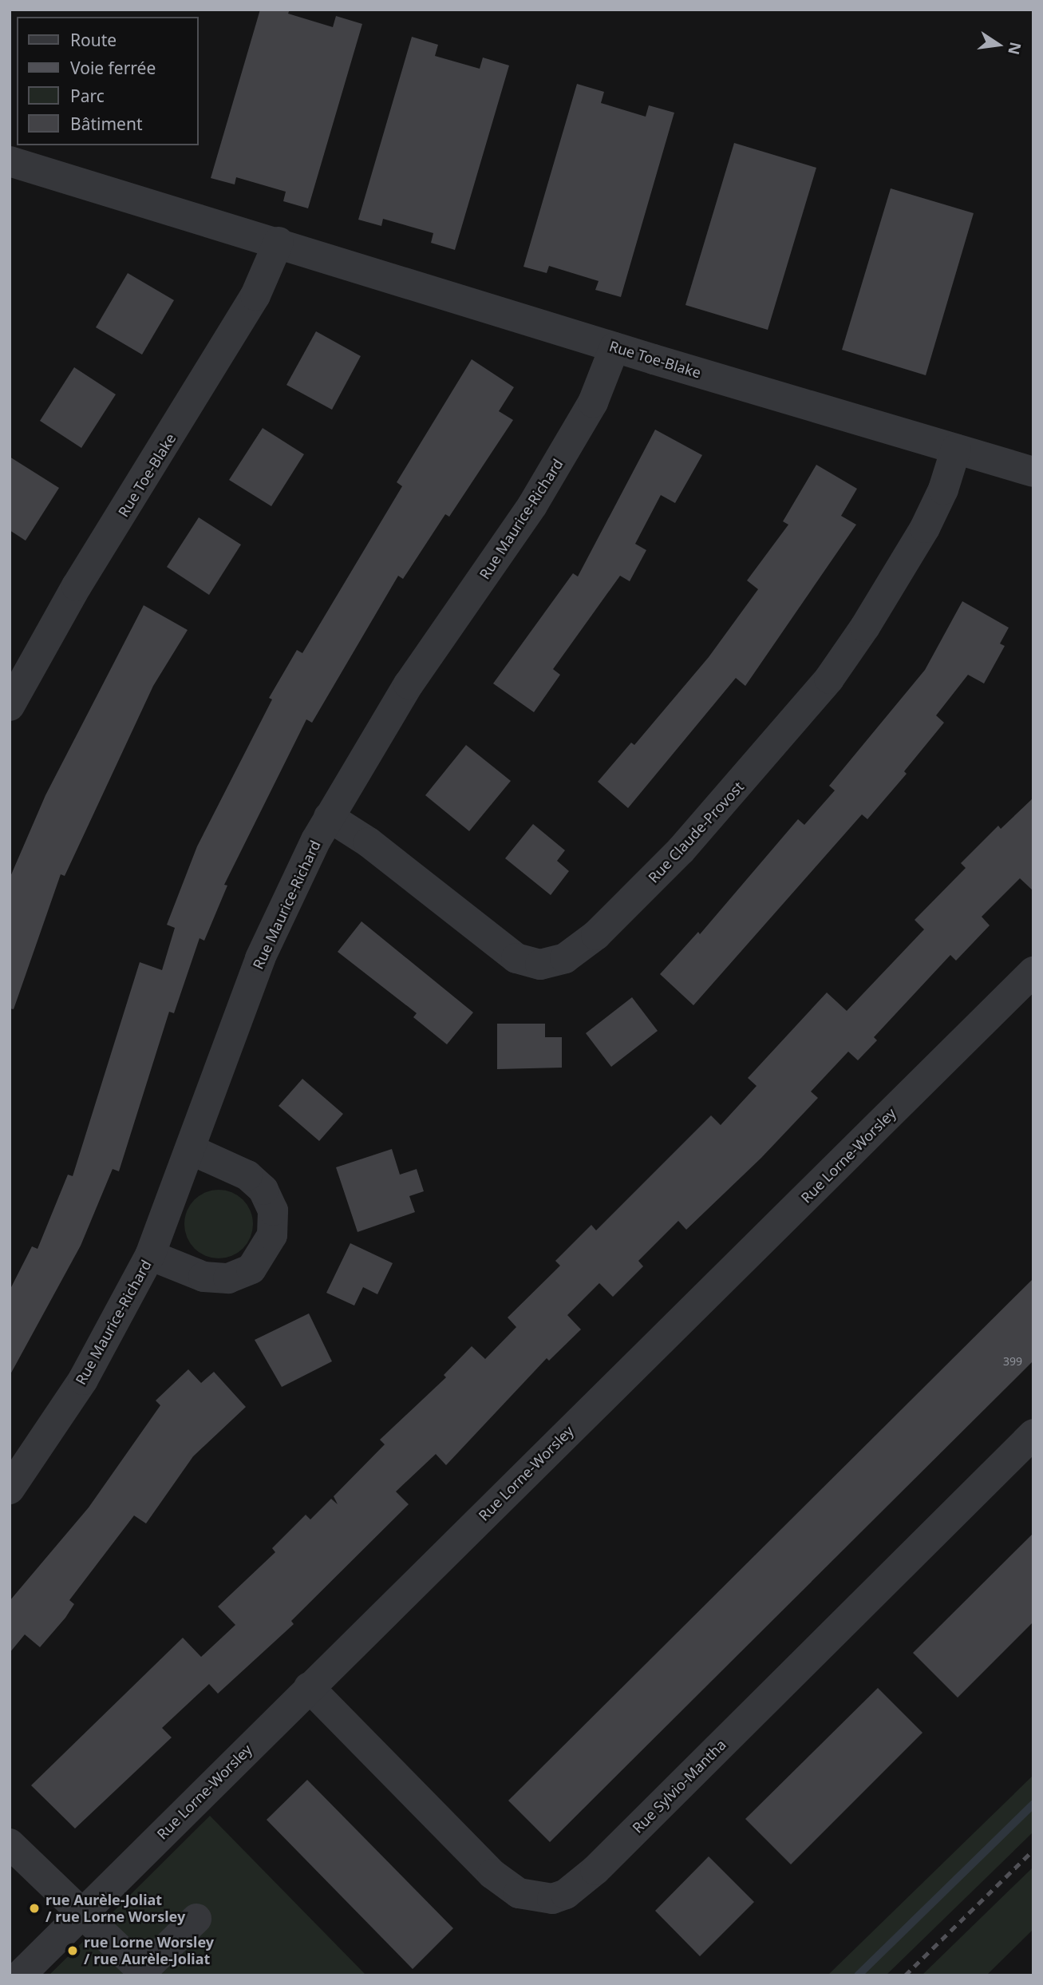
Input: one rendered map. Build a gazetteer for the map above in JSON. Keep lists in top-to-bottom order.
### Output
{
  "streets": {
    "street": [
      "Rue Toe-Blake",
      "Rue Maurice-Richard",
      "Rue Claude-Provost",
      "Rue Lorne-Worsley",
      "Rue Sylvio-Mantha"
    ]
  },
  "crossings": [
    ["Rue Toe-Blake", "Rue Maurice-Richard"],
    ["Rue Toe-Blake", "Rue Claude-Provost"],
    ["Rue Maurice-Richard", "Rue Claude-Provost"],
    ["Rue Lorne-Worsley", "Rue Sylvio-Mantha"]
  ],
  "places": ["rue Aurèle-Joliat / rue Lorne Worsley", "rue Lorne Worsley / rue Aurèle-Joliat"],
  "house_numbers": ["399"],
  "legend": [
    "Route",
    "Voie ferrée",
    "Parc",
    "Bâtiment"
  ],
  "north": "right"
}
